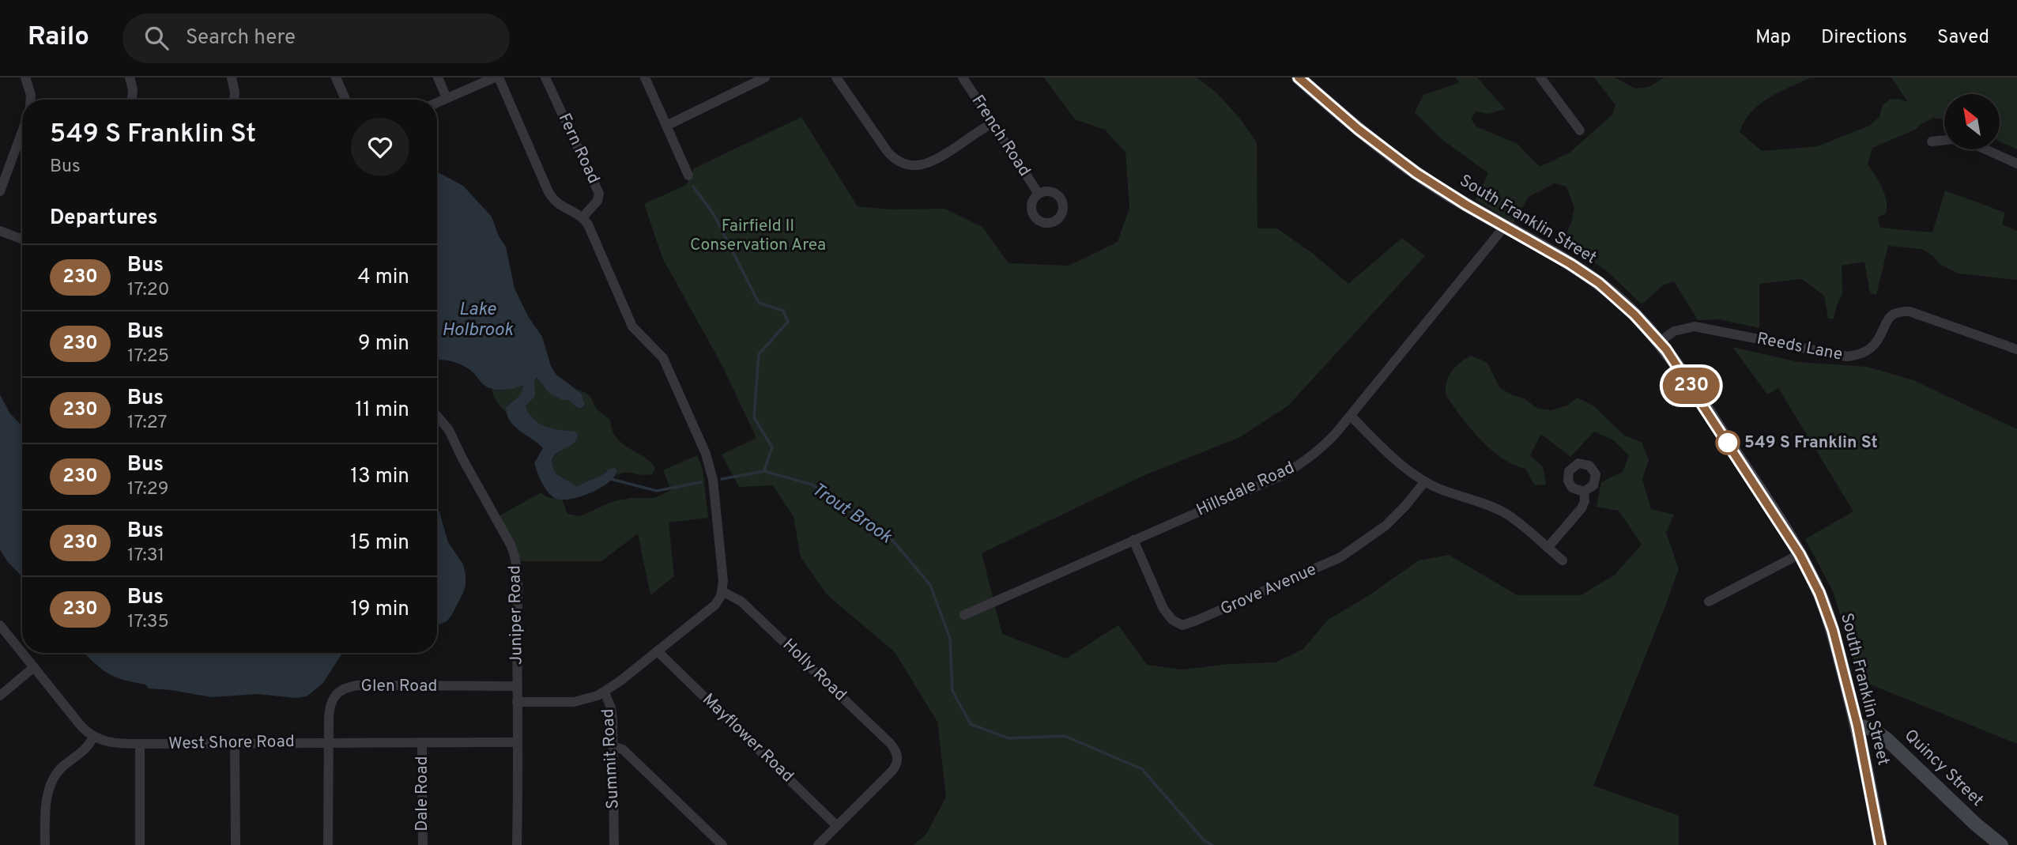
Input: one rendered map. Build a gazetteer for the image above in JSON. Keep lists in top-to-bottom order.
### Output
{
  "streets": {
    "main road": ["South Franklin Street", "Quincy Street"],
    "street": [
      "French Road",
      "Fern Road",
      "Reeds Lane",
      "Hillsdale Road",
      "Grove Avenue",
      "Juniper Road",
      "Holly Road",
      "Glen Road",
      "Mayflower Road",
      "West Shore Road",
      "Summit Road",
      "Dale Road"
    ]
  },
  "crossings": [
    ["South Franklin Street", "Reeds Lane"],
    ["South Franklin Street", "Hillsdale Road"],
    ["South Franklin Street", "Quincy Street"],
    ["Hillsdale Road", "Grove Avenue"],
    ["Juniper Road", "Glen Road"],
    ["Juniper Road", "West Shore Road"],
    ["Holly Road", "Mayflower Road"],
    ["Holly Road", "Summit Road"],
    ["Glen Road", "West Shore Road"],
    ["Mayflower Road", "Summit Road"],
    ["West Shore Road", "Dale Road"]
  ],
  "water": ["Lake Holbrook", "Trout Brook"],
  "parks": ["Fairfield II Conservation Area"],
  "places": ["549 S Franklin St"],
  "lines": ["bus line 230"],
  "north": "top left",
  "page": {
    "header": "Railo",
    "search": "Search here",
    "nav": ["Map", "Directions", "Saved"],
    "on_map": "230",
    "heading": [
      ["549 S Franklin St", "Bus"],
      "Departures"
    ],
    "list": [
      {
        "mark": "230",
        "name": "Bus",
        "note": "17:20",
        "value": "4 min"
      },
      {
        "mark": "230",
        "name": "Bus",
        "note": "17:25",
        "value": "9 min"
      },
      {
        "mark": "230",
        "name": "Bus",
        "note": "17:27",
        "value": "11 min"
      },
      {
        "mark": "230",
        "name": "Bus",
        "note": "17:29",
        "value": "13 min"
      },
      {
        "mark": "230",
        "name": "Bus",
        "note": "17:31",
        "value": "15 min"
      },
      {
        "mark": "230",
        "name": "Bus",
        "note": "17:35",
        "value": "19 min"
      }
    ]
  }
}
